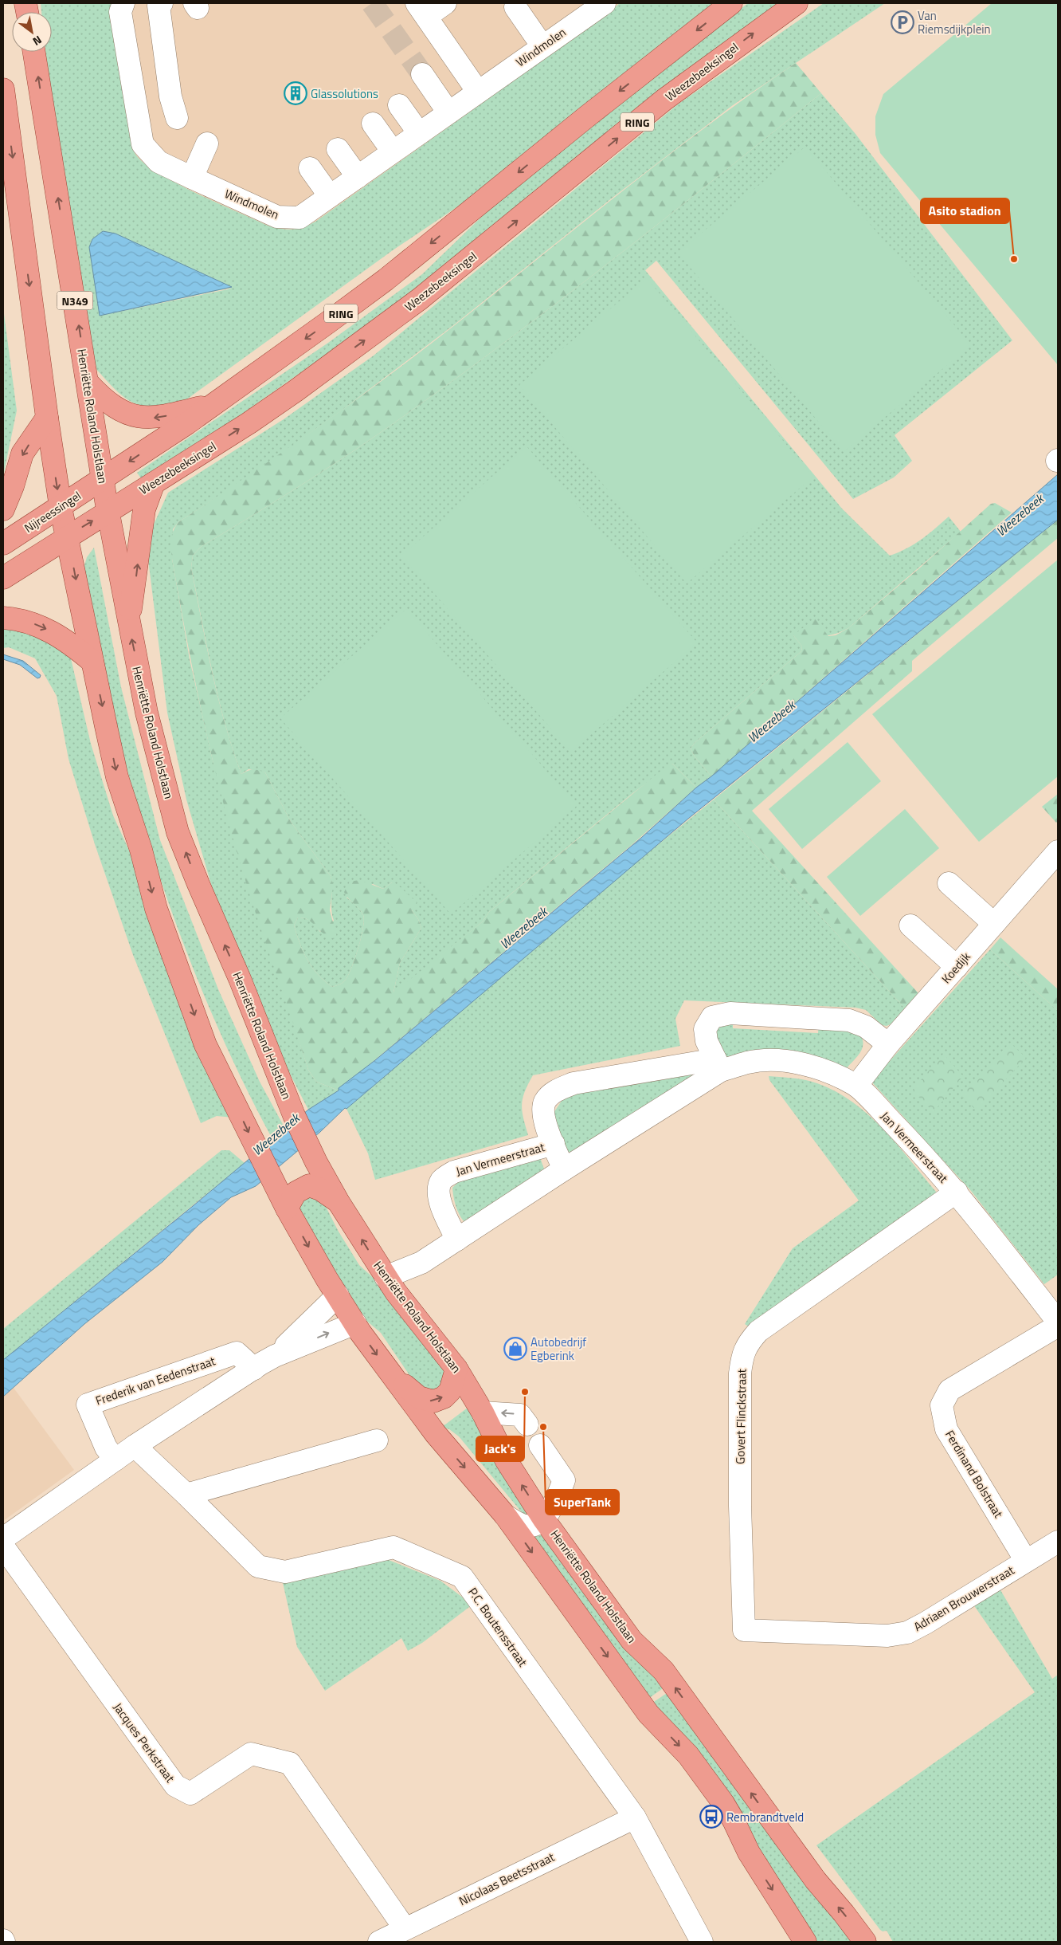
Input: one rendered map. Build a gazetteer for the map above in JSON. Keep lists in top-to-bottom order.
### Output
{
  "streets": {
    "main road": [
      "Weezebeeksingel",
      "RING",
      "N349",
      "Henriëtte Roland Holstlaan",
      "Nijreessingel"
    ],
    "street": [
      "Windmolen",
      "Koedijk",
      "Jan Vermeerstraat",
      "Frederik van Eedenstraat",
      "Govert Flinckstraat",
      "Ferdinand Bolstraat",
      "Adriaen Brouwerstraat",
      "P.C. Boutensstraat",
      "Jacques Perkstraat",
      "Nicolaas Beetsstraat"
    ]
  },
  "crossings": [
    ["Weezebeeksingel", "Henriëtte Roland Holstlaan"],
    ["RING", "Henriëtte Roland Holstlaan"],
    ["RING", "Nijreessingel"],
    ["Henriëtte Roland Holstlaan", "Nijreessingel"],
    ["Henriëtte Roland Holstlaan", "Jan Vermeerstraat"],
    ["Koedijk", "Jan Vermeerstraat"],
    ["Jan Vermeerstraat", "Govert Flinckstraat"],
    ["Govert Flinckstraat", "Adriaen Brouwerstraat"],
    ["Ferdinand Bolstraat", "Adriaen Brouwerstraat"],
    ["P.C. Boutensstraat", "Nicolaas Beetsstraat"],
    ["Jacques Perkstraat", "Nicolaas Beetsstraat"]
  ],
  "water": ["Weezebeek"],
  "places": {
    "parking": ["Van Riemsdijkplein"],
    "building": ["Glassolutions"],
    "other": ["Asito stadion", "Jack's", "SuperTank"],
    "shop": ["Autobedrijf Egberink"],
    "bus stop": ["Rembrandtveld"]
  },
  "north": "bottom right"
}
